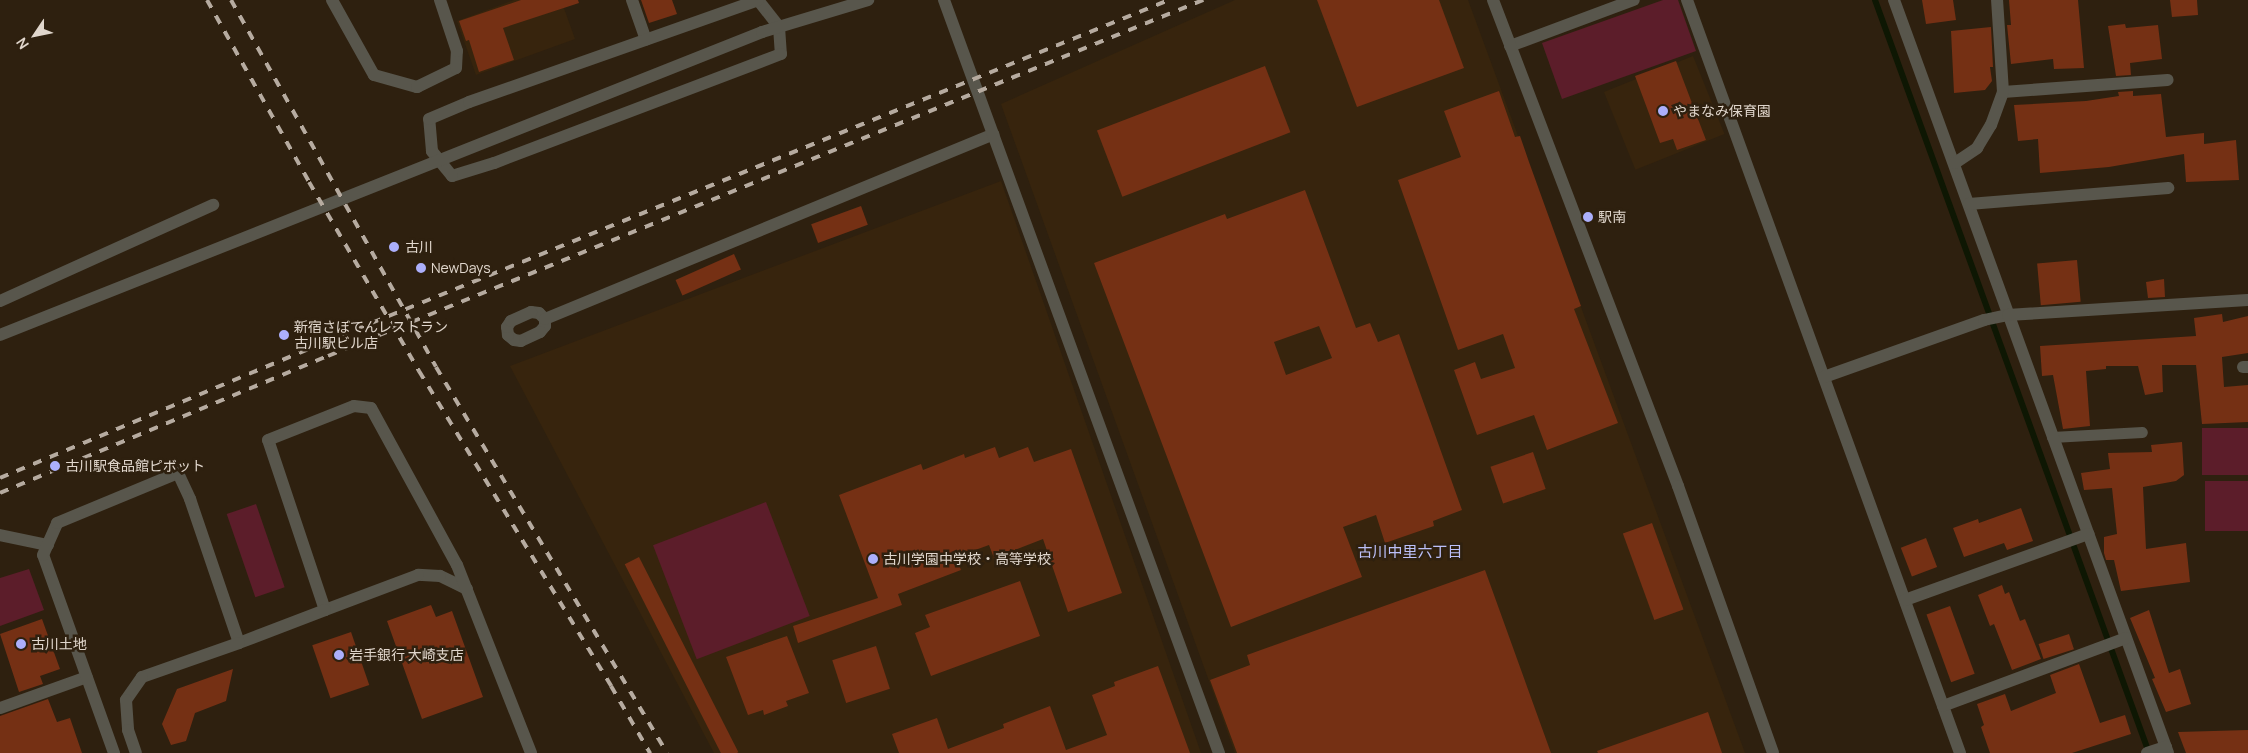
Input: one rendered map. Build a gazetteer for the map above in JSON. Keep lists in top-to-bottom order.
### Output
{
  "districts": ["古川中里六丁目"],
  "places": [
    "やまなみ保育園",
    "駅南",
    "古川",
    "NewDays",
    "新宿さぼてんレストラン 古川駅ビル店",
    "古川駅食品館ピボット",
    "古川学園中学校・高等学校",
    "古川土地",
    "岩手銀行 大崎支店"
  ],
  "north": "bottom left"
}
